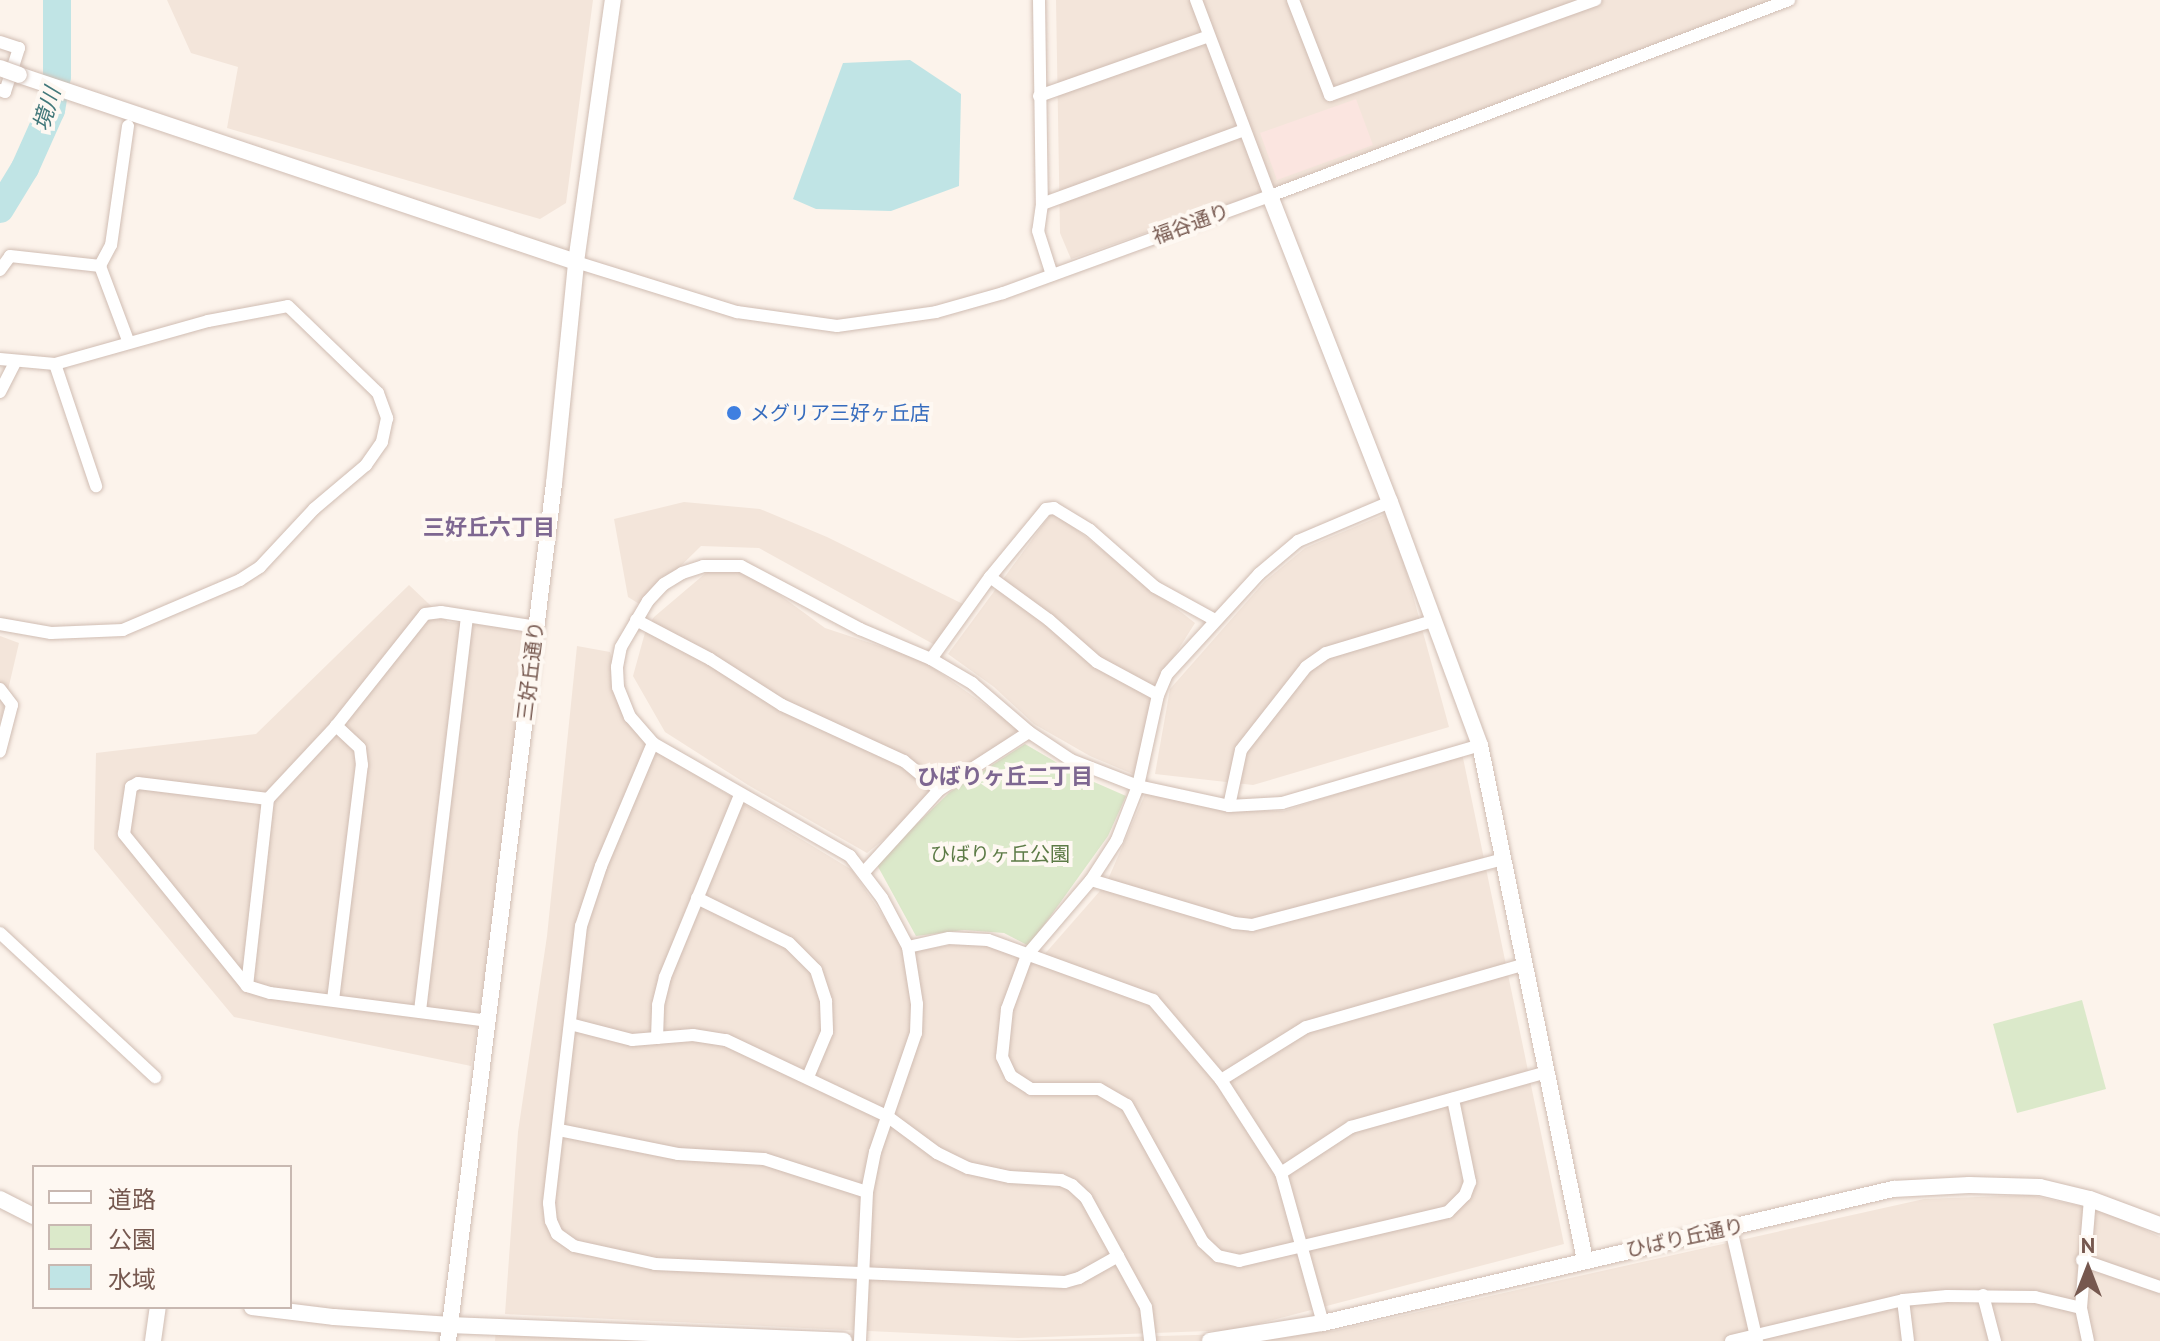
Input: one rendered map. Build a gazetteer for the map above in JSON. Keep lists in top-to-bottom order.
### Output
{
  "streets": {
    "street": ["福谷通り", "三好丘通り", "ひばり丘通り"]
  },
  "crossings": [
    ["福谷通り", "三好丘通り"]
  ],
  "districts": ["三好丘六丁目", "ひばりヶ丘二丁目"],
  "water": ["境川"],
  "parks": ["ひばりヶ丘公園"],
  "places": ["メグリア三好ヶ丘店"],
  "legend": ["道路", "公園", "水域"],
  "north": "top"
}
